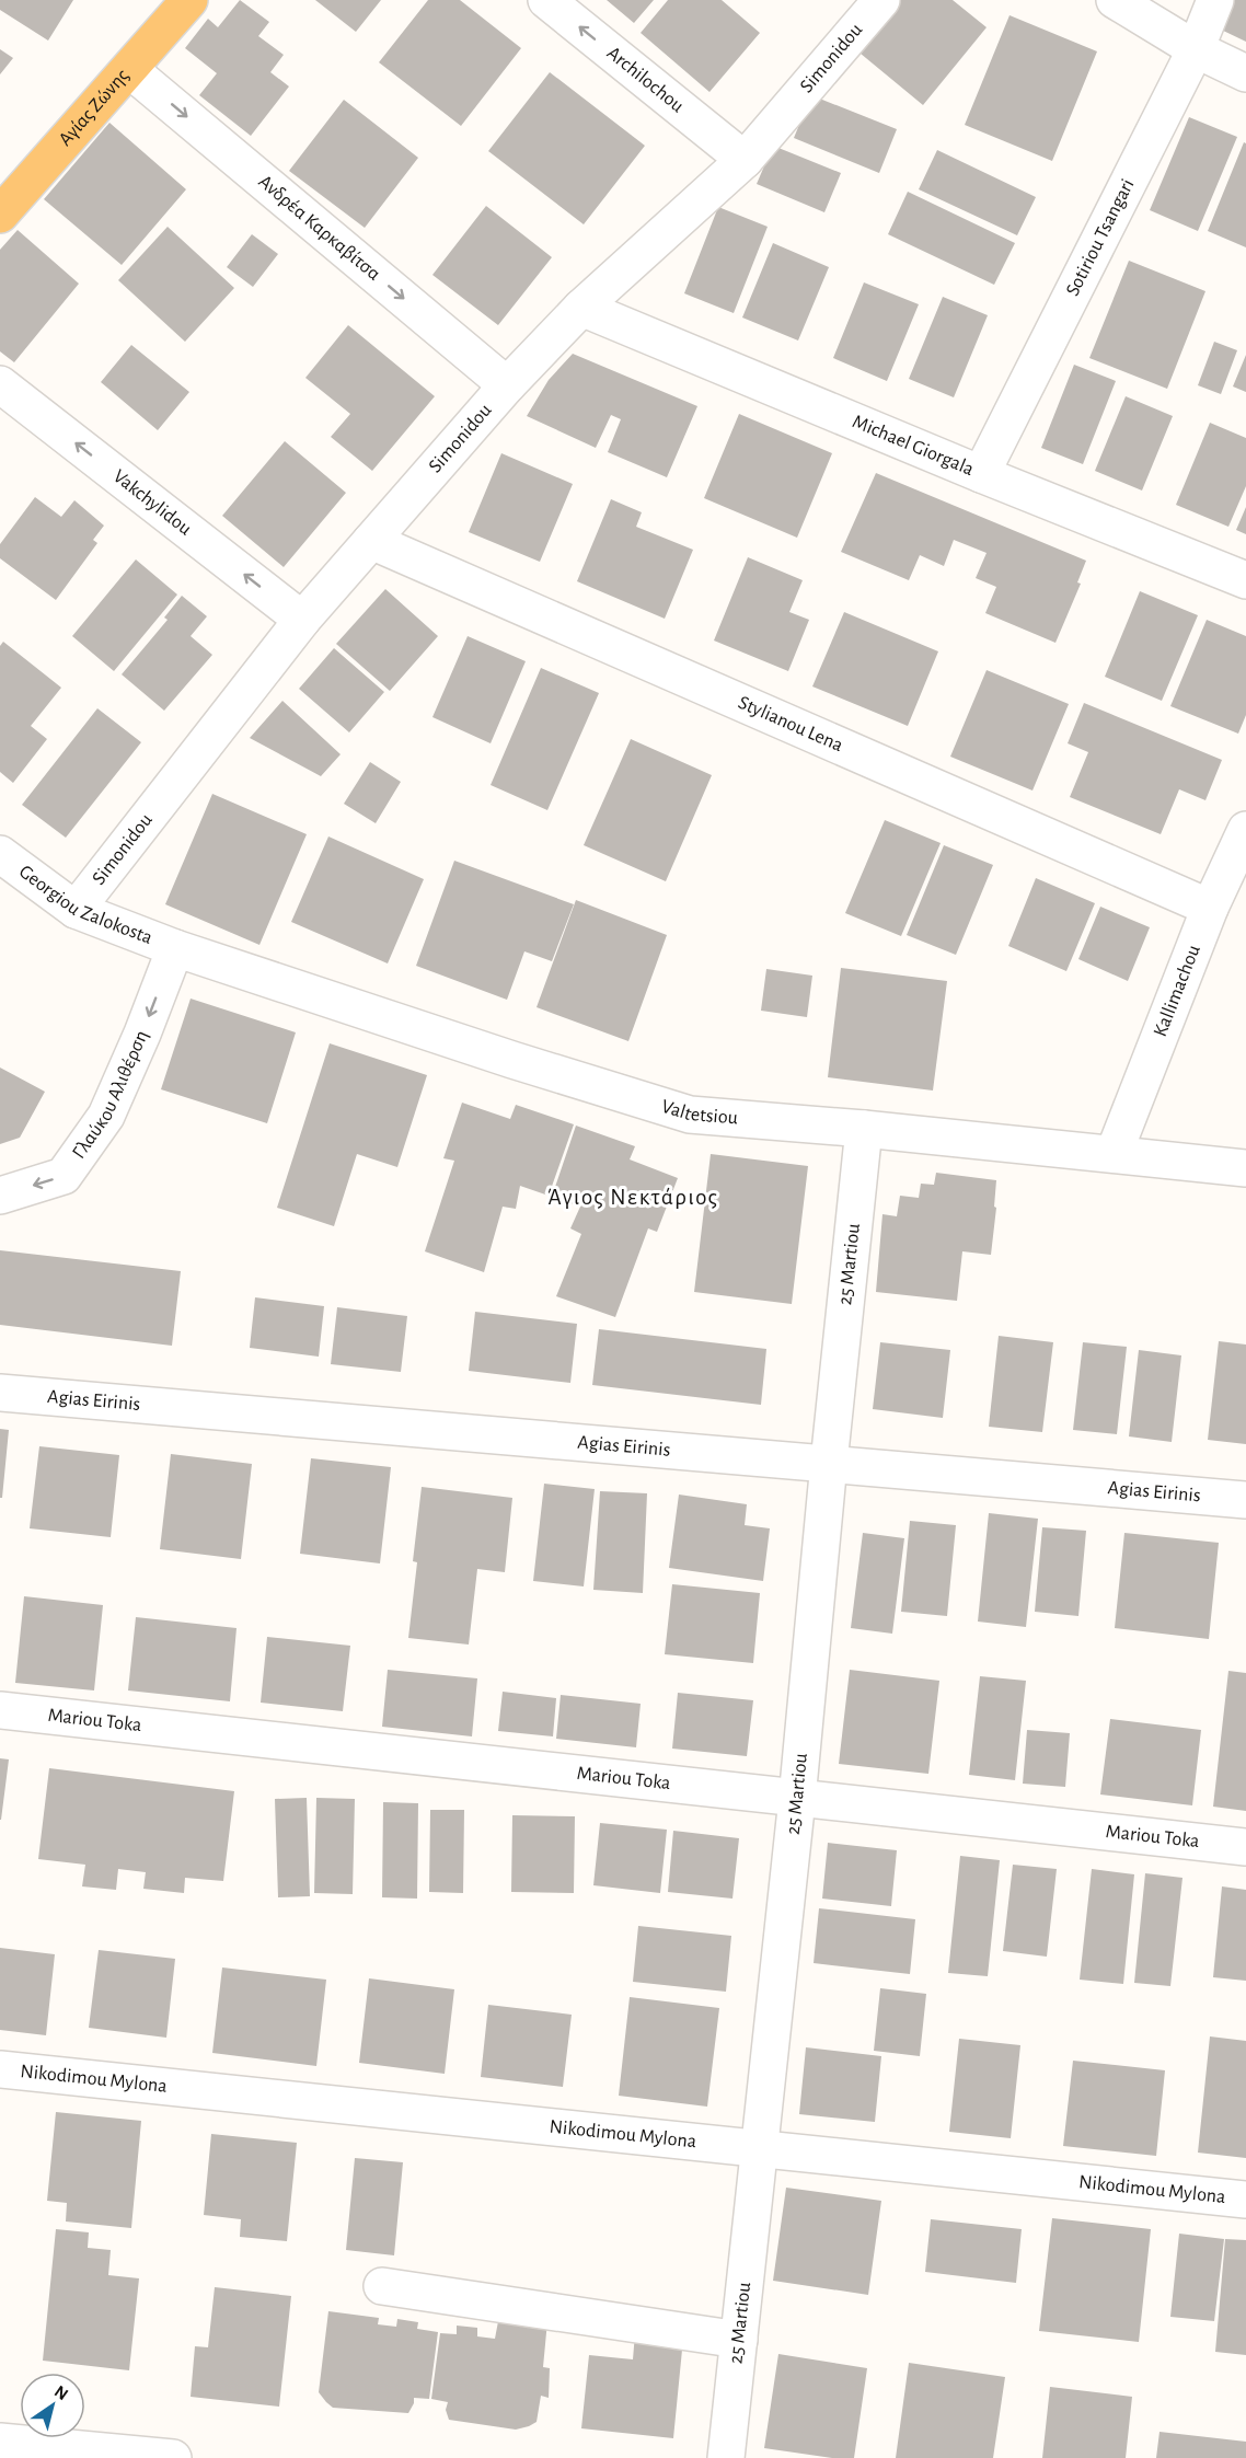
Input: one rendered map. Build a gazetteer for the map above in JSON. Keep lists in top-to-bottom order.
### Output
{
  "streets": {
    "main road": ["Αγίας Ζώνης"],
    "street": [
      "Simonidou",
      "Archilochou",
      "Ανδρέα Καρκαβίτσα",
      "Sotiriou Tsangari",
      "Michael Giorgala",
      "Vakchylidou",
      "Stylianou Lena",
      "Georgiou Zalokosta",
      "Kallimachou",
      "Γλαύκου Αλιθέρση",
      "Valtetsiou",
      "25 Martiou",
      "Agias Eirinis",
      "Mariou Toka",
      "Nikodimou Mylona"
    ]
  },
  "crossings": [
    ["Simonidou", "Archilochou"],
    ["Simonidou", "Ανδρέα Καρκαβίτσα"],
    ["Simonidou", "Michael Giorgala"],
    ["Simonidou", "Vakchylidou"],
    ["Simonidou", "Stylianou Lena"],
    ["Simonidou", "Georgiou Zalokosta"],
    ["Αγίας Ζώνης", "Ανδρέα Καρκαβίτσα"],
    ["Sotiriou Tsangari", "Michael Giorgala"],
    ["Stylianou Lena", "Kallimachou"],
    ["Georgiou Zalokosta", "Γλαύκου Αλιθέρση"],
    ["Georgiou Zalokosta", "Valtetsiou"],
    ["Kallimachou", "Valtetsiou"],
    ["Γλαύκου Αλιθέρση", "Valtetsiou"],
    ["Valtetsiou", "25 Martiou"],
    ["25 Martiou", "Agias Eirinis"],
    ["25 Martiou", "Mariou Toka"],
    ["25 Martiou", "Nikodimou Mylona"]
  ],
  "one_way": [
    "Archilochou",
    "Ανδρέα Καρκαβίτσα",
    "Vakchylidou",
    "Γλαύκου Αλιθέρση"
  ],
  "districts": ["Άγιος Νεκτάριος"],
  "north": "top right"
}
